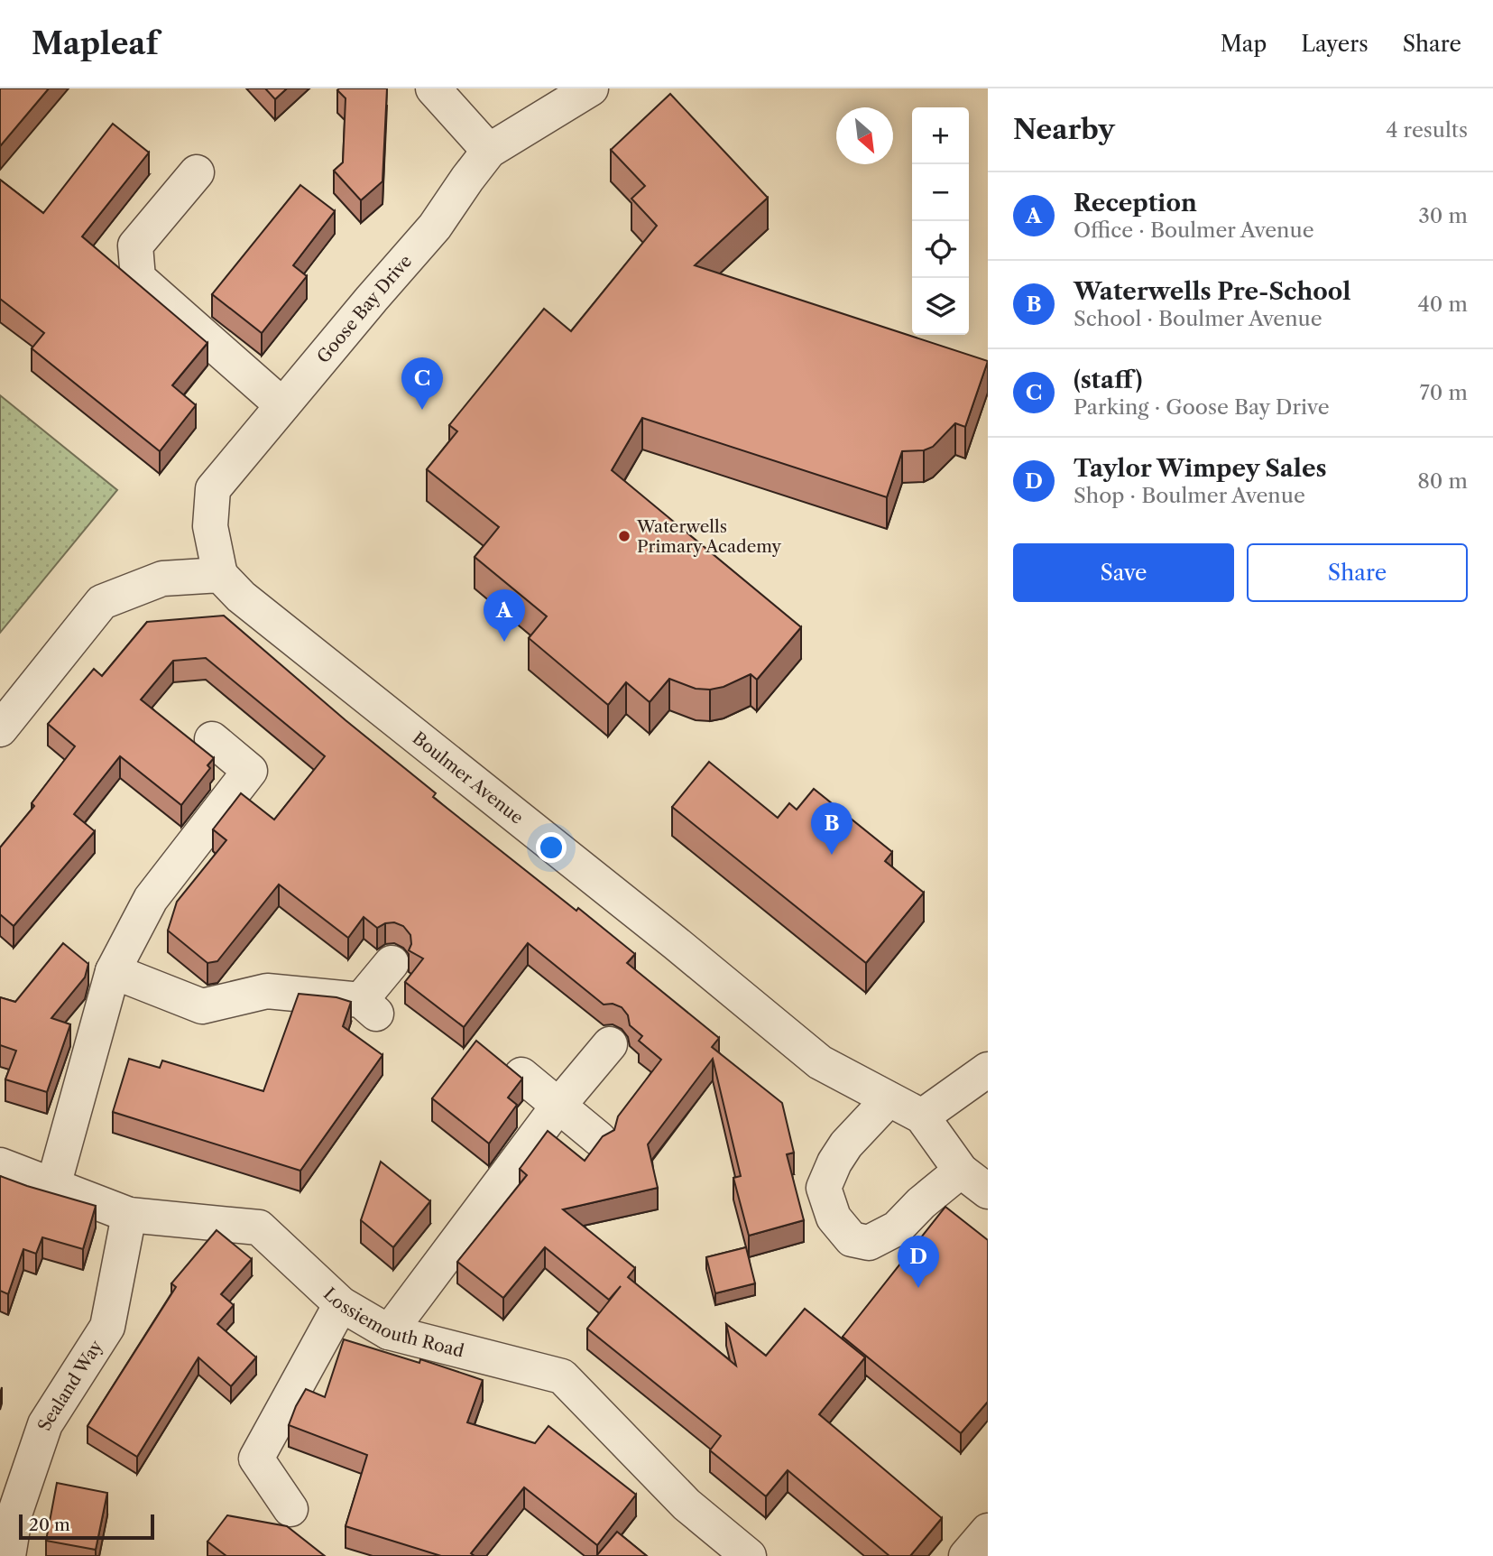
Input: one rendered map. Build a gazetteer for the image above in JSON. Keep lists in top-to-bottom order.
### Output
{
  "streets": {
    "street": [
      "Goose Bay Drive",
      "Boulmer Avenue",
      "Lossiemouth Road",
      "Sealand Way"
    ]
  },
  "crossings": [
    ["Goose Bay Drive", "Boulmer Avenue"],
    ["Lossiemouth Road", "Sealand Way"]
  ],
  "places": ["Waterwells Primary Academy"],
  "scale_bar": "20 m",
  "north": "bottom right",
  "page": {
    "header": "Mapleaf",
    "nav": ["Map", "Layers", "Share"],
    "heading": ["Nearby", "4 results"],
    "map_buttons": ["+", "−"],
    "list": [
      {
        "mark": "A",
        "name": "Reception",
        "note": "Office · Boulmer Avenue",
        "value": "30 m"
      },
      {
        "mark": "B",
        "name": "Waterwells Pre-School",
        "note": "School · Boulmer Avenue",
        "value": "40 m"
      },
      {
        "mark": "C",
        "name": "(staff)",
        "note": "Parking · Goose Bay Drive",
        "value": "70 m"
      },
      {
        "mark": "D",
        "name": "Taylor Wimpey Sales",
        "note": "Shop · Boulmer Avenue",
        "value": "80 m"
      }
    ],
    "pins": [
      "C",
      "A",
      "B",
      "D"
    ],
    "buttons": ["Save", "Share"],
    "scale": "20 m"
  }
}
